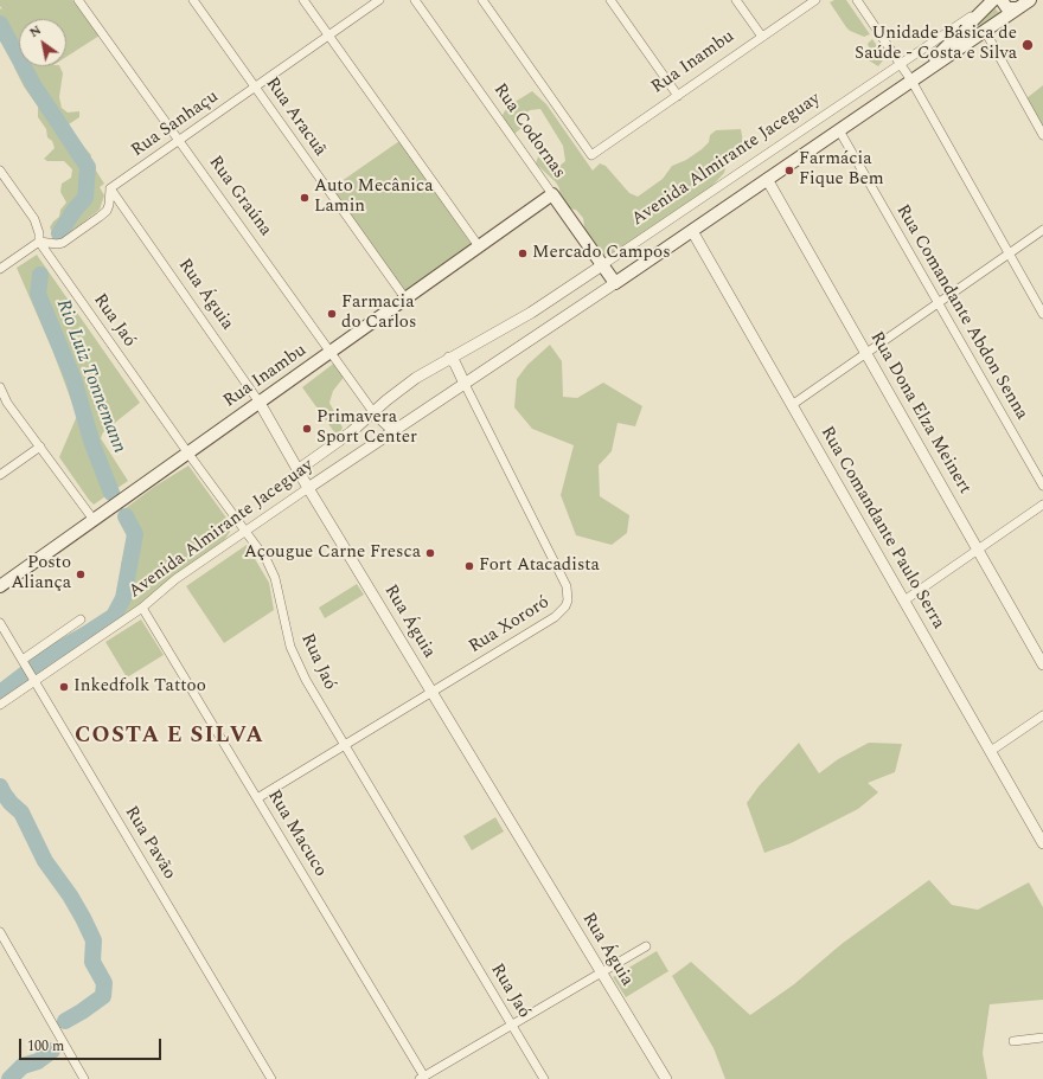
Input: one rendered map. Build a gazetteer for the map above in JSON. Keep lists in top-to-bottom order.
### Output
{
  "streets": {
    "main road": ["Rua Inambu", "Rua Codornas", "Avenida Almirante Jaceguay"],
    "street": [
      "Rua Aracuã",
      "Rua Sanhaçu",
      "Rua Graúna",
      "Rua Águia",
      "Rua Comandante Abdon Senna",
      "Rua Jaó",
      "Rua Dona Elza Meinert",
      "Rua Comandante Paulo Serra",
      "Rua Xororó",
      "Rua Macuco",
      "Rua Pavão"
    ]
  },
  "crossings": [
    ["Rua Inambu", "Rua Aracuã"],
    ["Rua Inambu", "Rua Codornas"],
    ["Rua Inambu", "Rua Graúna"],
    ["Rua Inambu", "Rua Águia"],
    ["Rua Inambu", "Rua Jaó"],
    ["Rua Aracuã", "Rua Sanhaçu"],
    ["Rua Sanhaçu", "Rua Graúna"],
    ["Rua Sanhaçu", "Rua Águia"],
    ["Rua Codornas", "Avenida Almirante Jaceguay"],
    ["Avenida Almirante Jaceguay", "Rua Graúna"],
    ["Avenida Almirante Jaceguay", "Rua Águia"],
    ["Avenida Almirante Jaceguay", "Rua Comandante Abdon Senna"],
    ["Avenida Almirante Jaceguay", "Rua Jaó"],
    ["Avenida Almirante Jaceguay", "Rua Dona Elza Meinert"],
    ["Avenida Almirante Jaceguay", "Rua Comandante Paulo Serra"],
    ["Avenida Almirante Jaceguay", "Rua Xororó"],
    ["Avenida Almirante Jaceguay", "Rua Macuco"],
    ["Avenida Almirante Jaceguay", "Rua Pavão"],
    ["Rua Águia", "Rua Xororó"],
    ["Rua Jaó", "Rua Xororó"],
    ["Rua Xororó", "Rua Macuco"]
  ],
  "districts": ["COSTA E SILVA"],
  "water": ["Rio Luiz Tonnemann"],
  "places": [
    "Unidade Básica de Saúde - Costa e Silva",
    "Farmácia Fique Bem",
    "Auto Mecânica Lamin",
    "Mercado Campos",
    "Farmacia do Carlos",
    "Primavera Sport Center",
    "Açougue Carne Fresca",
    "Fort Atacadista",
    "Posto Aliança",
    "Inkedfolk Tattoo"
  ],
  "scale_bar": "100 m",
  "north": "top left"
}
